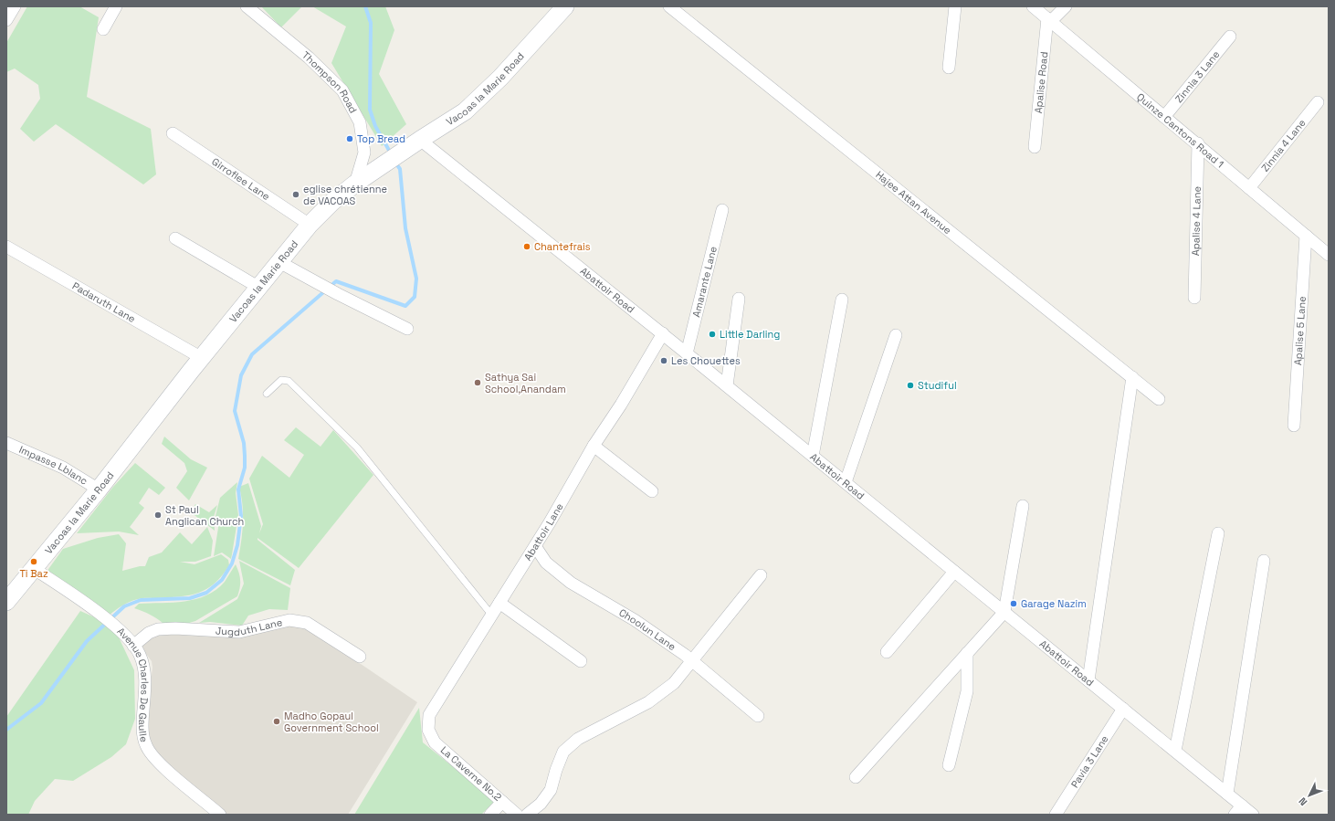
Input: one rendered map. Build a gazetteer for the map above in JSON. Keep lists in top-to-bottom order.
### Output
{
  "streets": {
    "main road": ["Vacoas la Marie Road"],
    "street": [
      "Zinnia 3 Lane",
      "Apalise Road",
      "Thompson Road",
      "Quinze Cantons Road 1",
      "Zinnia 4 Lane",
      "Girroflee Lane",
      "Hajee Attan Avenue",
      "Apalise 4 Lane",
      "Amarante Lane",
      "Abattoir Road",
      "Padaruth Lane",
      "Apalise 5 Lane",
      "Impasse Lblanc",
      "Abattoir Lane",
      "Jugduth Lane",
      "Choolun Lane",
      "Avenue Charles De Gaulle",
      "Pavia 3 Lane",
      "La Caverne No.2"
    ]
  },
  "crossings": [
    ["Zinnia 3 Lane", "Quinze Cantons Road 1"],
    ["Apalise Road", "Quinze Cantons Road 1"],
    ["Thompson Road", "Vacoas la Marie Road"],
    ["Vacoas la Marie Road", "Girroflee Lane"],
    ["Vacoas la Marie Road", "Abattoir Road"],
    ["Vacoas la Marie Road", "Padaruth Lane"],
    ["Vacoas la Marie Road", "Impasse Lblanc"],
    ["Vacoas la Marie Road", "Avenue Charles De Gaulle"],
    ["Quinze Cantons Road 1", "Zinnia 4 Lane"],
    ["Quinze Cantons Road 1", "Apalise 4 Lane"],
    ["Quinze Cantons Road 1", "Apalise 5 Lane"],
    ["Amarante Lane", "Abattoir Road"],
    ["Abattoir Road", "Abattoir Lane"],
    ["Abattoir Road", "Pavia 3 Lane"],
    ["Abattoir Lane", "Choolun Lane"],
    ["Abattoir Lane", "La Caverne No.2"],
    ["Jugduth Lane", "Avenue Charles De Gaulle"]
  ],
  "places": [
    "Top Bread",
    "eglise chrétienne de VACOAS",
    "Chantefrais",
    "Little Darling",
    "Les Chouettes",
    "Sathya Sai School,Anandam",
    "Studiful",
    "St Paul Anglican Church",
    "Ti Baz",
    "Garage Nazim",
    "Madho Gopaul Government School"
  ],
  "north": "bottom left"
}
